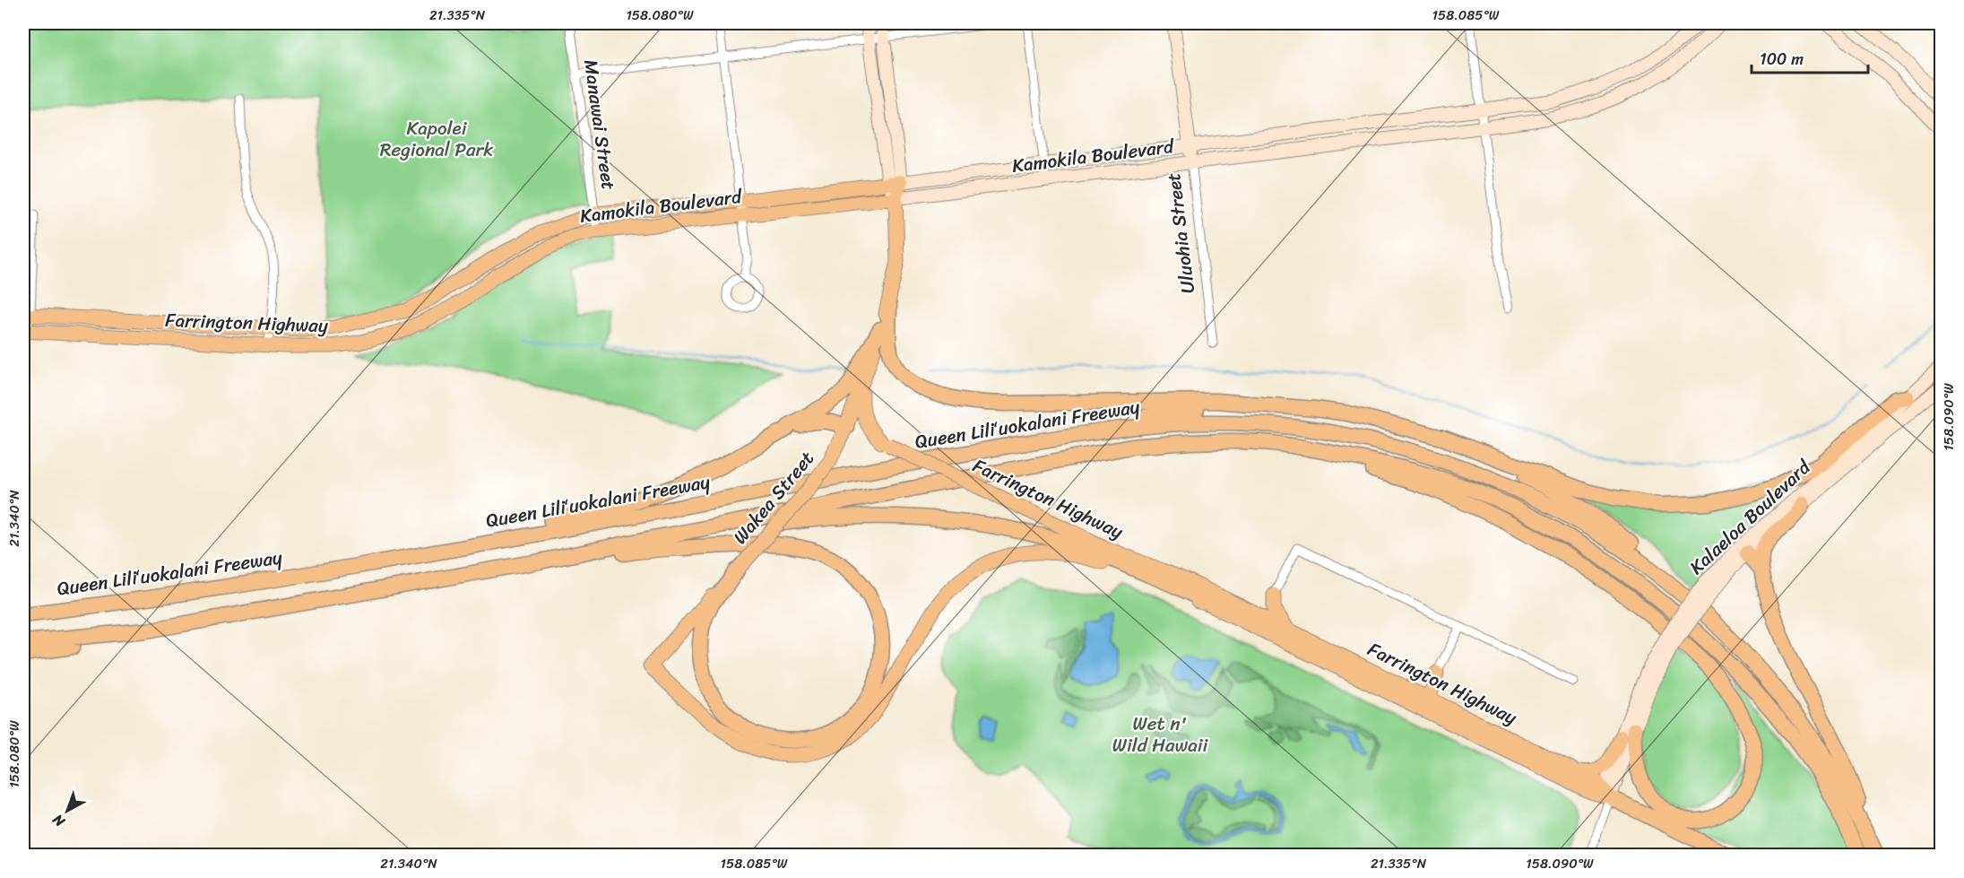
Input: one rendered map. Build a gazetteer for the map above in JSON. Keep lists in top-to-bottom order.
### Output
{
  "streets": {
    "highway": ["Queen Liliʻuokalani Freeway"],
    "main road": [
      "Kamokila Boulevard",
      "Uluohia Street",
      "Farrington Highway",
      "Wakea Street",
      "Kalaeloa Boulevard"
    ],
    "street": ["Manawai Street"]
  },
  "crossings": [
    ["Manawai Street", "Kamokila Boulevard"],
    ["Kamokila Boulevard", "Uluohia Street"],
    ["Kamokila Boulevard", "Farrington Highway"],
    ["Kamokila Boulevard", "Wakea Street"],
    ["Farrington Highway", "Wakea Street"],
    ["Farrington Highway", "Kalaeloa Boulevard"]
  ],
  "parks": ["Kapolei Regional Park", "Wet n' Wild Hawaii"],
  "scale_bar": "100 m",
  "north": "bottom left",
  "coordinates": [
    "21.335°N",
    "158.080°W",
    "158.085°W",
    "158.090°W",
    "21.340°N"
  ]
}
